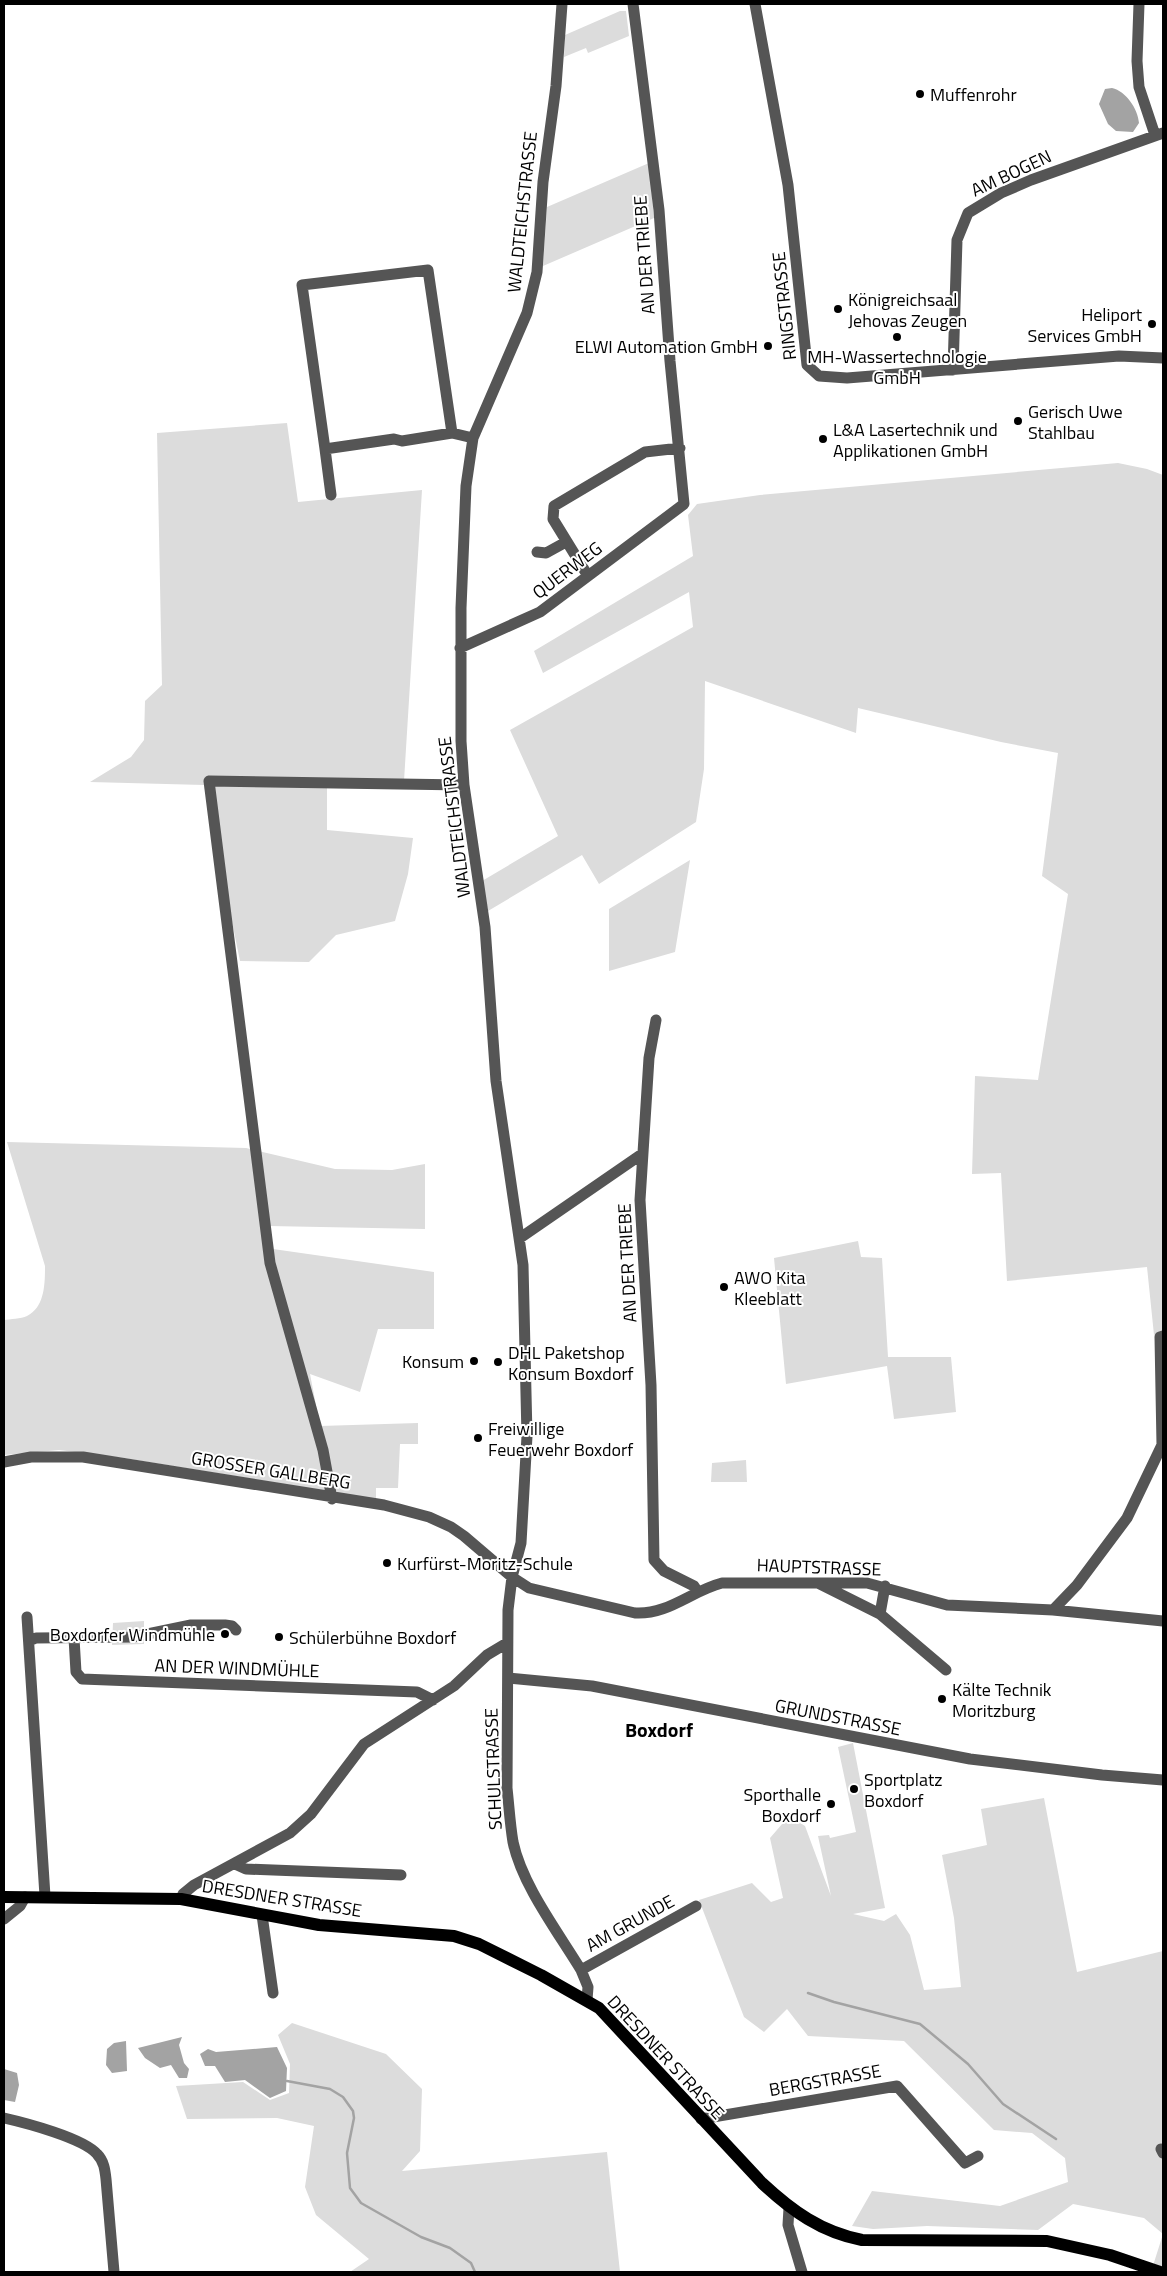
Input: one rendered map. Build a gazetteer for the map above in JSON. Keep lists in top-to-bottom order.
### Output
{
  "streets": {
    "main road": ["DRESDNER STRASSE"],
    "street": [
      "AM BOGEN",
      "WALDTEICHSTRASSE",
      "AN DER TRIEBE",
      "RINGSTRASSE",
      "QUERWEG",
      "GROSSER GALLBERG",
      "HAUPTSTRASSE",
      "AN DER WINDMÜHLE",
      "GRUNDSTRASSE",
      "SCHULSTRASSE",
      "AM GRUNDE",
      "BERGSTRASSE"
    ]
  },
  "crossings": [
    ["AM BOGEN", "RINGSTRASSE"],
    ["WALDTEICHSTRASSE", "QUERWEG"],
    ["WALDTEICHSTRASSE", "GROSSER GALLBERG"],
    ["WALDTEICHSTRASSE", "HAUPTSTRASSE"],
    ["WALDTEICHSTRASSE", "SCHULSTRASSE"],
    ["AN DER TRIEBE", "QUERWEG"],
    ["AN DER TRIEBE", "HAUPTSTRASSE"],
    ["GROSSER GALLBERG", "HAUPTSTRASSE"],
    ["GROSSER GALLBERG", "SCHULSTRASSE"],
    ["HAUPTSTRASSE", "SCHULSTRASSE"],
    ["GRUNDSTRASSE", "SCHULSTRASSE"],
    ["SCHULSTRASSE", "DRESDNER STRASSE"],
    ["SCHULSTRASSE", "AM GRUNDE"],
    ["DRESDNER STRASSE", "BERGSTRASSE"]
  ],
  "districts": ["Boxdorf"],
  "places": [
    "Muffenrohr",
    "Königreichsaal Jehovas Zeugen",
    "Heliport Services GmbH",
    "MH-Wassertechnologie GmbH",
    "ELWI Automation GmbH",
    "Gerisch Uwe Stahlbau",
    "L&A Lasertechnik und Applikationen GmbH",
    "AWO Kita Kleeblatt",
    "Konsum",
    "DHL Paketshop Konsum Boxdorf",
    "Freiwillige Feuerwehr Boxdorf",
    "Kurfürst-Moritz-Schule",
    "Boxdorfer Windmühle",
    "Schülerbühne Boxdorf",
    "Kälte Technik Moritzburg",
    "Sportplatz Boxdorf",
    "Sporthalle Boxdorf"
  ]
}
